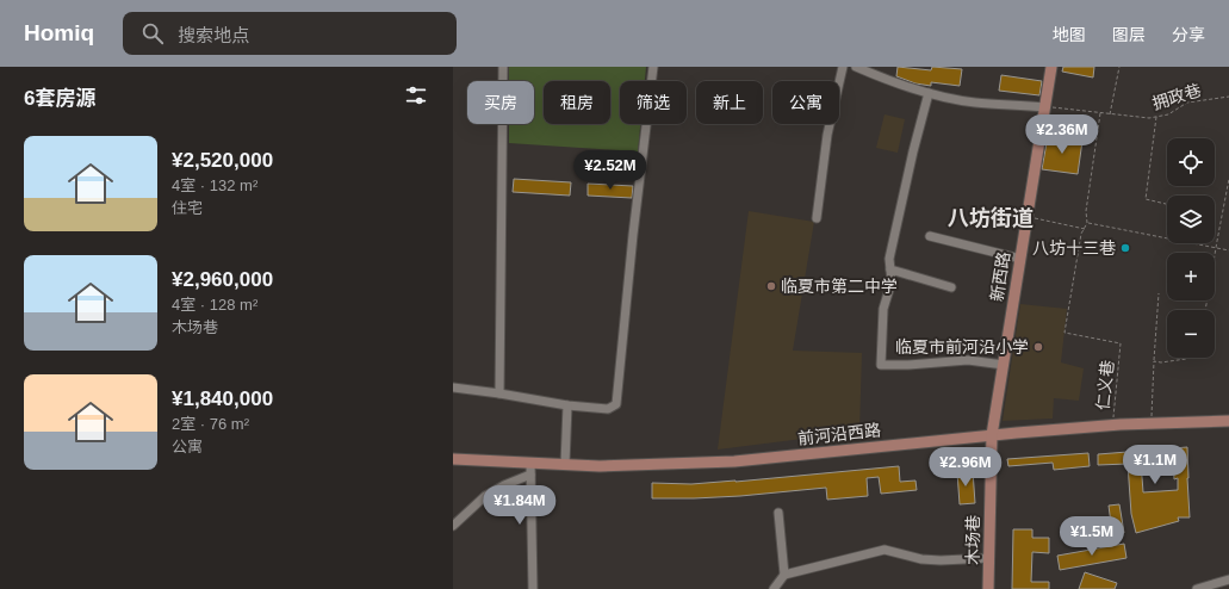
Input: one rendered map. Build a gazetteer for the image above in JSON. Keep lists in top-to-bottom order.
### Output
{
  "streets": {
    "main road": ["新西路", "前河沿西路", "木场巷"],
    "path": ["拥政巷", "仁义巷"]
  },
  "crossings": [
    ["拥政巷", "新西路"],
    ["拥政巷", "仁义巷"],
    ["新西路", "前河沿西路"],
    ["新西路", "木场巷"],
    ["仁义巷", "前河沿西路"],
    ["前河沿西路", "木场巷"]
  ],
  "districts": ["八坊街道"],
  "places": ["八坊十三巷", "临夏市第二中学", "临夏市前河沿小学"],
  "page": {
    "header": "Homiq",
    "search": "搜索地点",
    "nav": ["地图", "图层", "分享"],
    "heading": "6套房源",
    "chip": [
      "买房",
      "租房",
      "筛选",
      "新上",
      "公寓"
    ],
    "price": [
      "¥2.36M",
      "¥2.52M",
      "¥1.1M",
      "¥2.96M",
      "¥1.84M",
      "¥1.5M"
    ],
    "list": [
      {
        "name": "¥2,520,000",
        "note": "4室 · 132 m² · 住宅"
      },
      {
        "name": "¥2,960,000",
        "note": "4室 · 128 m² · 木场巷"
      },
      {
        "name": "¥1,840,000",
        "note": "2室 · 76 m² · 公寓"
      }
    ],
    "map_buttons": ["+", "−"]
  }
}
